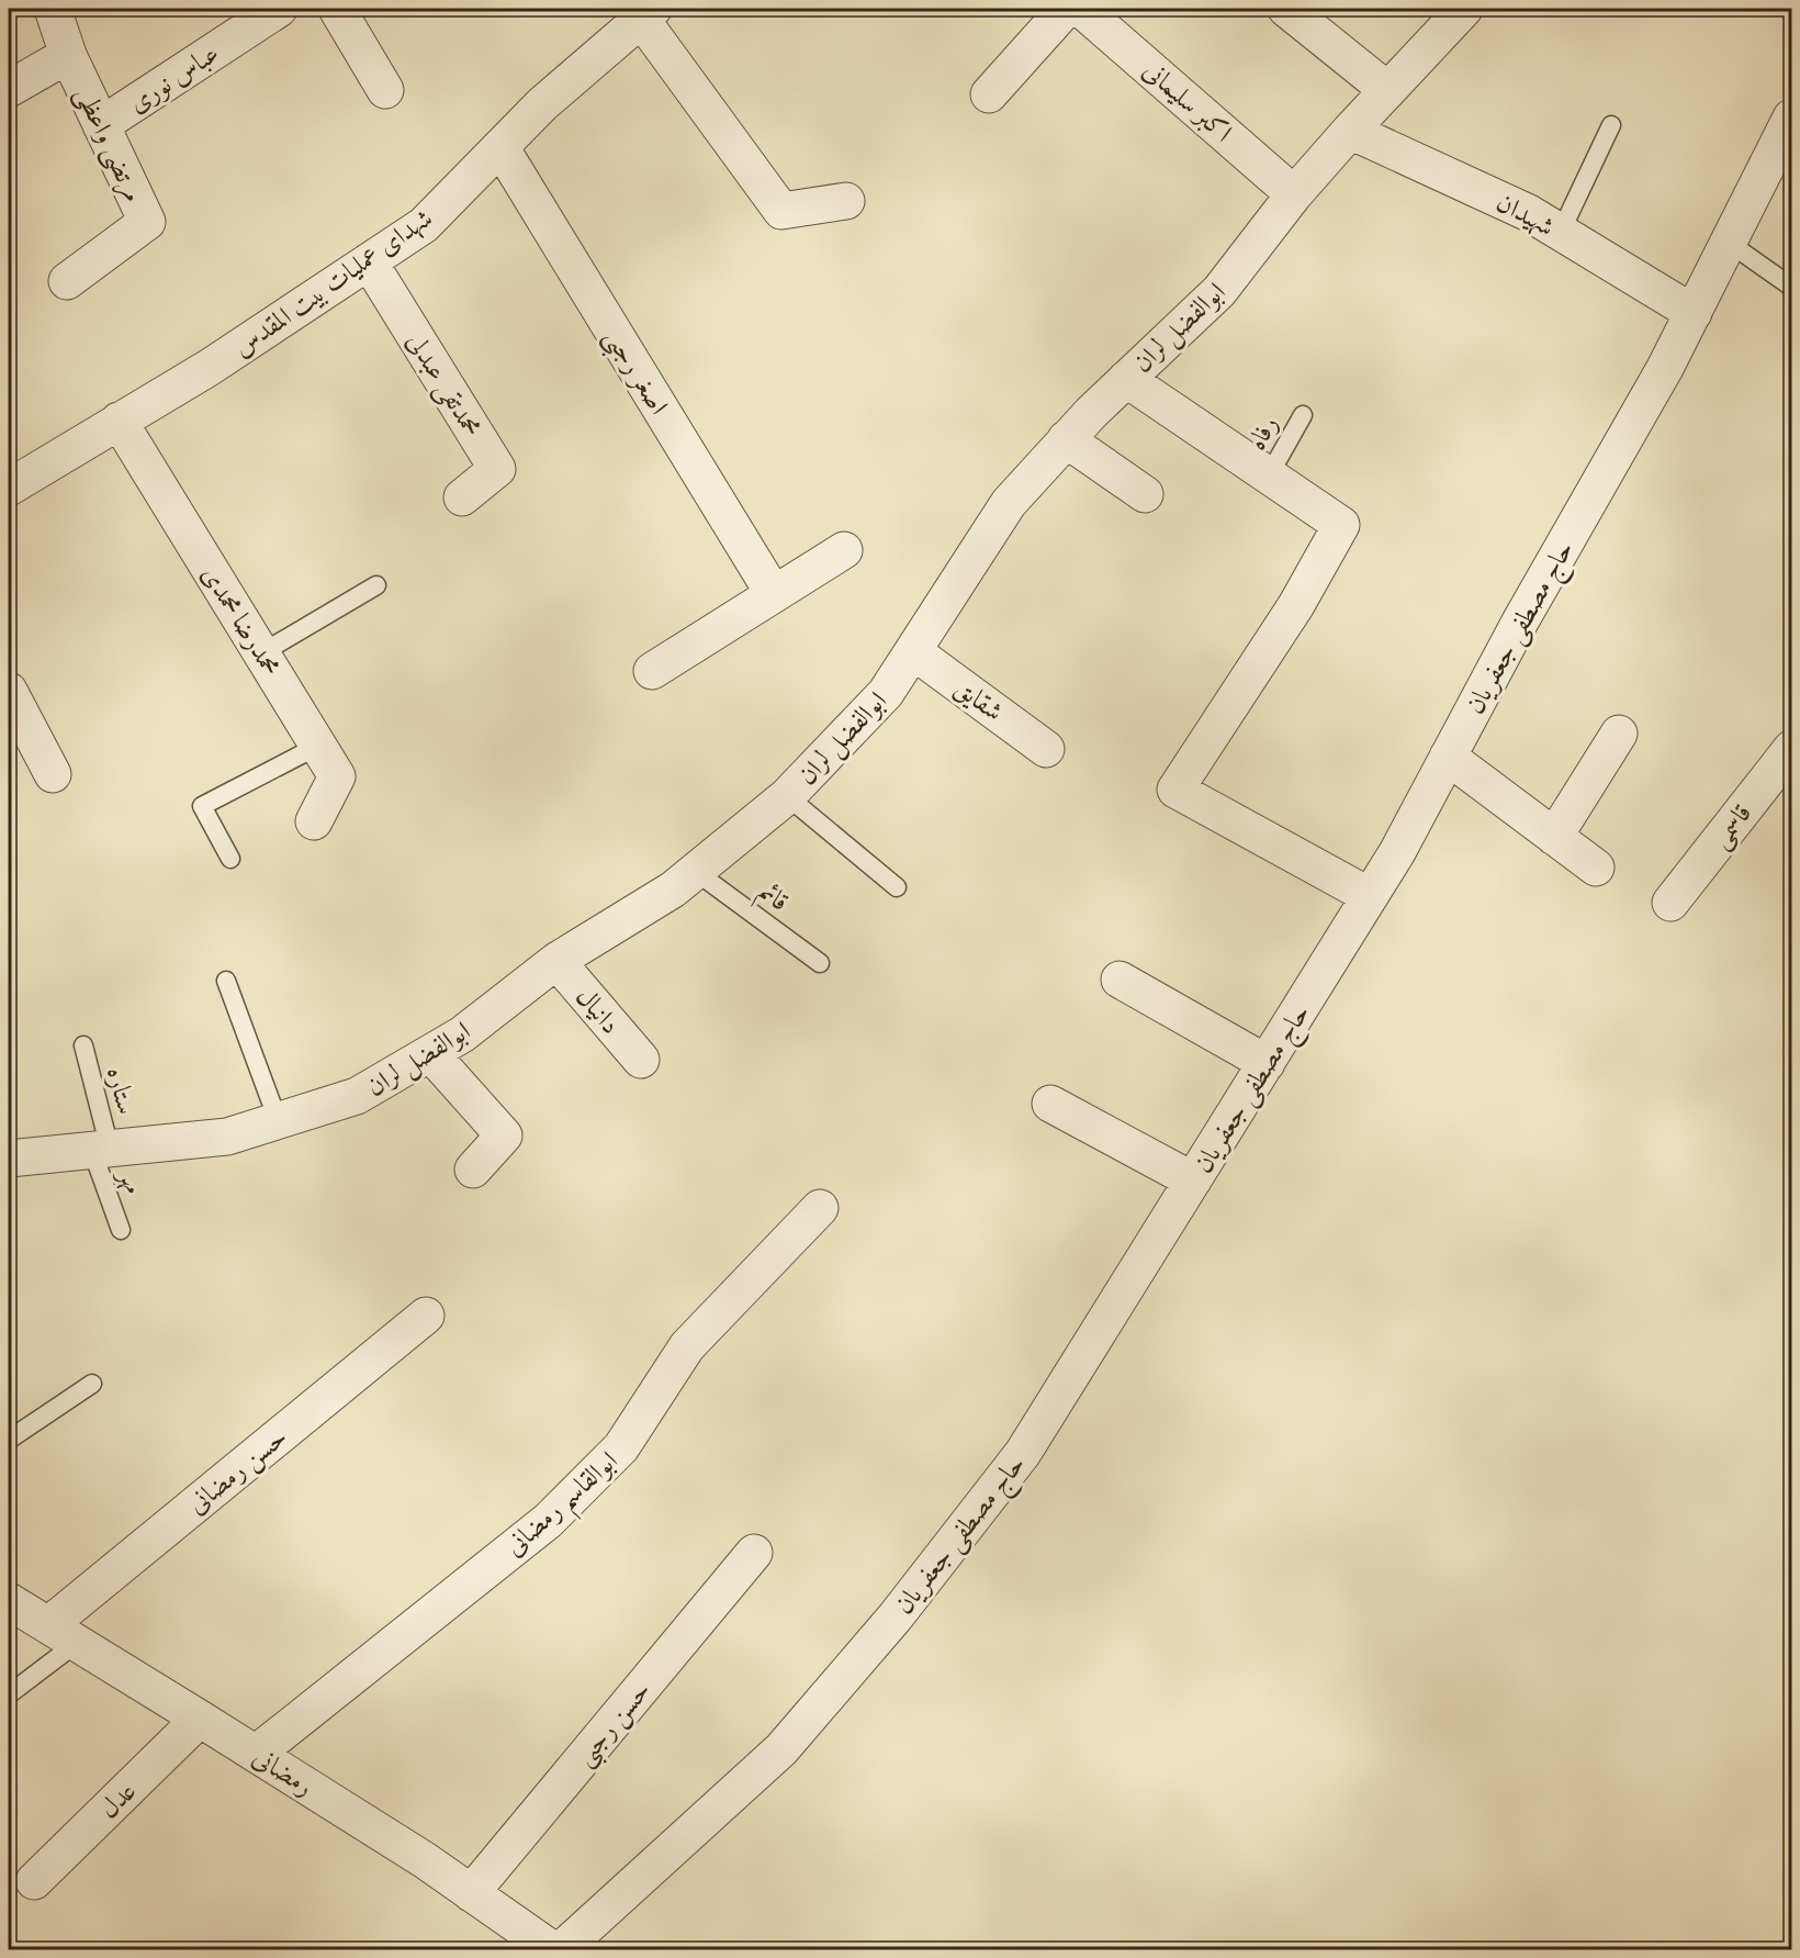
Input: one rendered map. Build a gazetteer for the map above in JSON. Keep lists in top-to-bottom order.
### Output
{
  "streets": {
    "street": [
      "عباس نوری",
      "اکبر سلیمانی",
      "مرتضی واعظی",
      "شهیدان",
      "شهدای عملیات بیت المقدس",
      "ابوالفضل لران",
      "اصغر رجبی",
      "محمدتقی عبدلی",
      "محمدرضا محمدی",
      "حاج مصطفی جعفریان",
      "شقایق",
      "قاسمی",
      "دانیال",
      "حسن رمضانی",
      "ابوالقاسم رمضانی",
      "حسن رجبی",
      "رمضانی",
      "عدل"
    ],
    "lane": [
      "رفاه",
      "قائم",
      "ستاره",
      "مهر"
    ]
  },
  "crossings": [
    ["عباس نوری", "مرتضی واعظی"],
    ["اکبر سلیمانی", "ابوالفضل لران"],
    ["شهیدان", "ابوالفضل لران"],
    ["شهیدان", "حاج مصطفی جعفریان"],
    ["شهدای عملیات بیت المقدس", "اصغر رجبی"],
    ["شهدای عملیات بیت المقدس", "محمدتقی عبدلی"],
    ["شهدای عملیات بیت المقدس", "محمدرضا محمدی"],
    ["ابوالفضل لران", "شقایق"],
    ["ابوالفضل لران", "قائم"],
    ["ابوالفضل لران", "دانیال"],
    ["ابوالفضل لران", "ستاره"],
    ["ابوالفضل لران", "مهر"],
    ["ستاره", "مهر"],
    ["حسن رمضانی", "رمضانی"],
    ["ابوالقاسم رمضانی", "رمضانی"],
    ["حسن رجبی", "رمضانی"],
    ["رمضانی", "عدل"]
  ]
}
